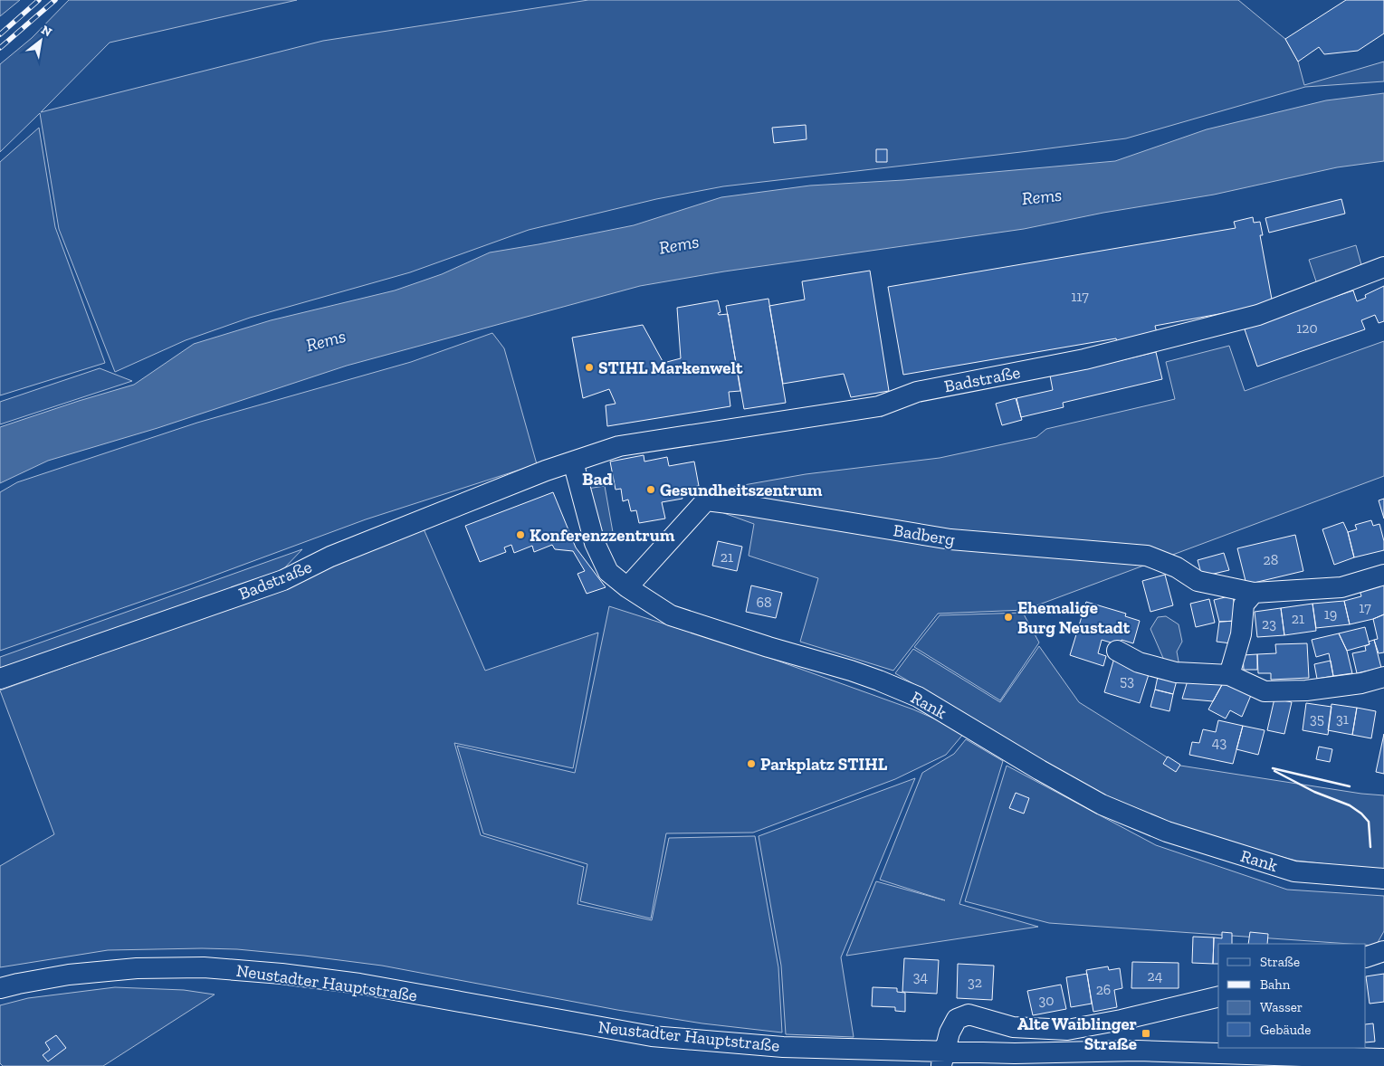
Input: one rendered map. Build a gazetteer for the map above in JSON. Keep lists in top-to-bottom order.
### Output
{
  "streets": {
    "street": [
      "Badstraße",
      "Badberg",
      "Rank",
      "Neustadter Hauptstraße"
    ]
  },
  "crossings": [
    ["Badstraße", "Rank"],
    ["Badberg", "Rank"]
  ],
  "districts": ["Bad"],
  "water": ["Rems"],
  "places": {
    "other": [
      "STIHL Markenwelt",
      "Gesundheitszentrum",
      "Konferenzzentrum",
      "Ehemalige Burg Neustadt",
      "Parkplatz STIHL"
    ],
    "transit": ["Alte Waiblinger Straße"]
  },
  "house_numbers": [
    "117",
    "120",
    "21",
    "28",
    "68",
    "17",
    "19",
    "21",
    "23",
    "53",
    "35",
    "31",
    "43",
    "24",
    "34",
    "32",
    "26",
    "30"
  ],
  "legend": [
    "Straße",
    "Bahn",
    "Wasser",
    "Gebäude"
  ],
  "north": "top right"
}
